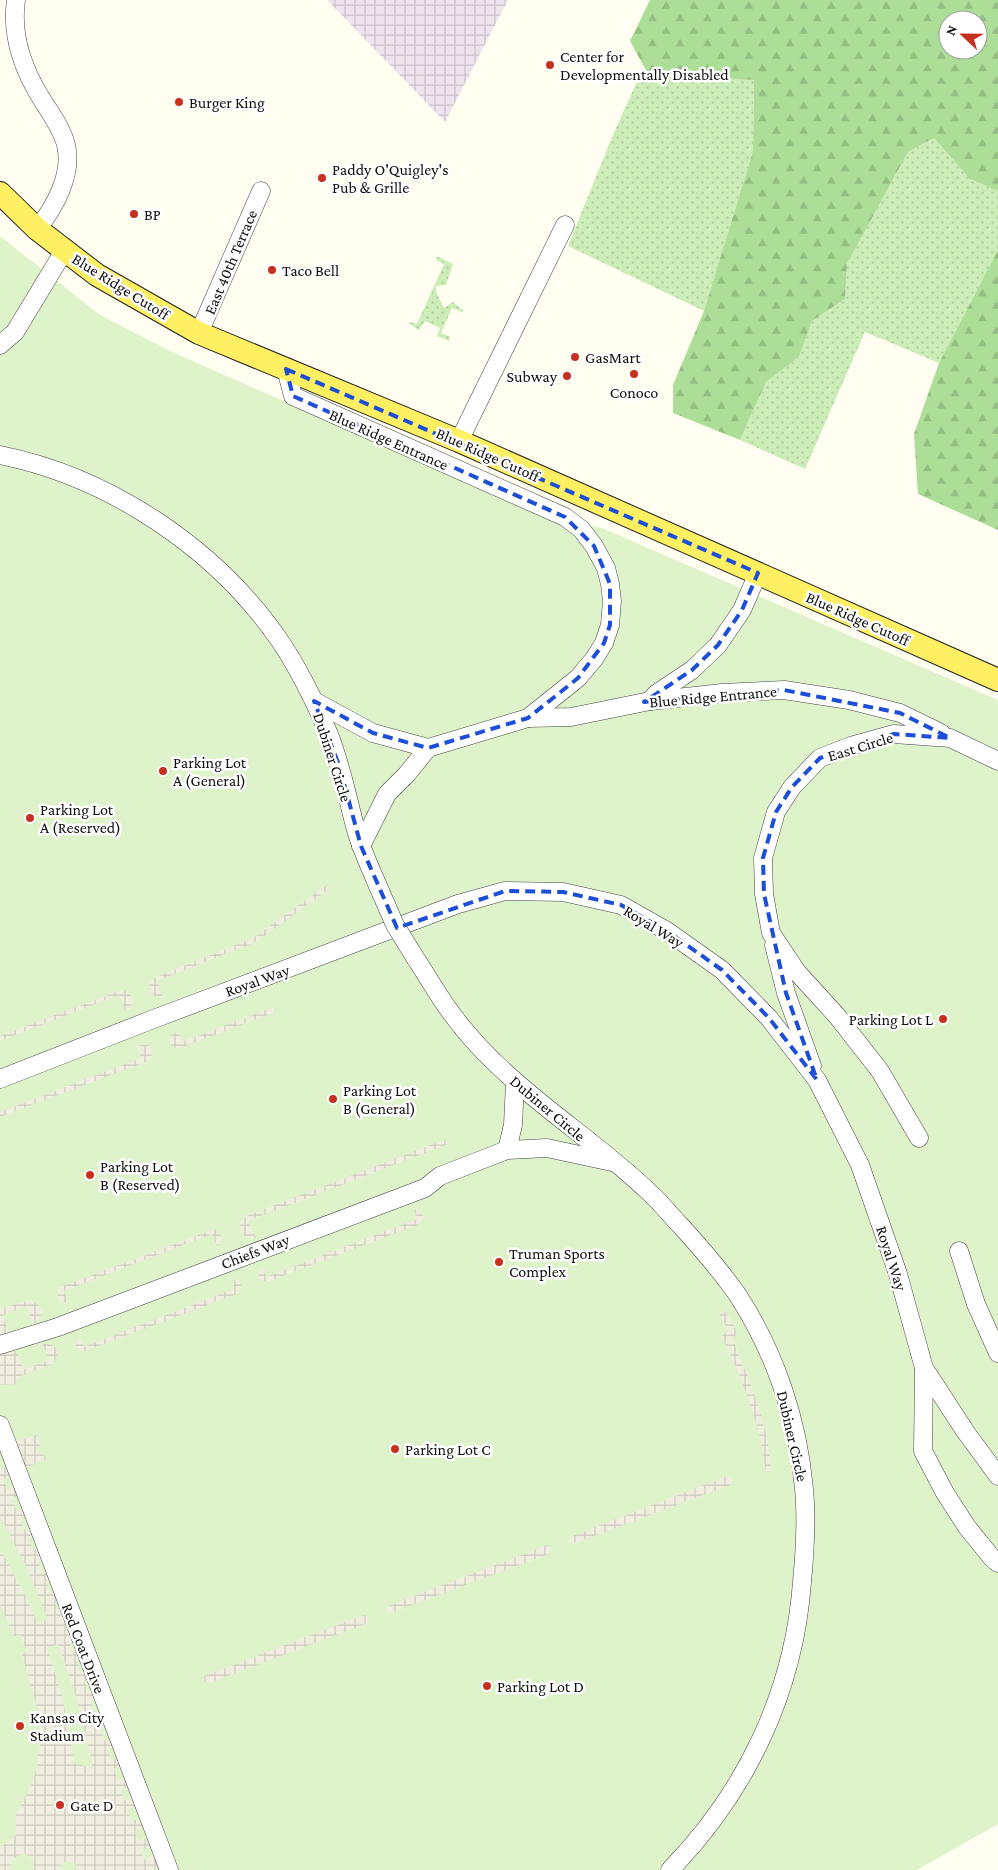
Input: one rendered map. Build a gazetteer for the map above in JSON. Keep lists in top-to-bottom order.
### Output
{
  "streets": {
    "main road": ["Blue Ridge Cutoff"],
    "street": [
      "East 40th Terrace",
      "Blue Ridge Entrance",
      "East Circle",
      "Dubiner Circle",
      "Royal Way",
      "Chiefs Way",
      "Red Coat Drive"
    ]
  },
  "crossings": [
    ["East 40th Terrace", "Blue Ridge Cutoff"],
    ["Blue Ridge Cutoff", "Blue Ridge Entrance"],
    ["Blue Ridge Entrance", "East Circle"],
    ["East Circle", "Royal Way"],
    ["Dubiner Circle", "Chiefs Way"]
  ],
  "places": [
    "Center for Developmentally Disabled",
    "Burger King",
    "Paddy O'Quigley's Pub & Grille",
    "BP",
    "Taco Bell",
    "GasMart",
    "Conoco",
    "Subway",
    "Parking Lot A (General)",
    "Parking Lot A (Reserved)",
    "Parking Lot L",
    "Parking Lot B (General)",
    "Parking Lot B (Reserved)",
    "Truman Sports Complex",
    "Parking Lot C",
    "Parking Lot D",
    "Kansas City Stadium",
    "Gate D"
  ],
  "north": "left"
}
